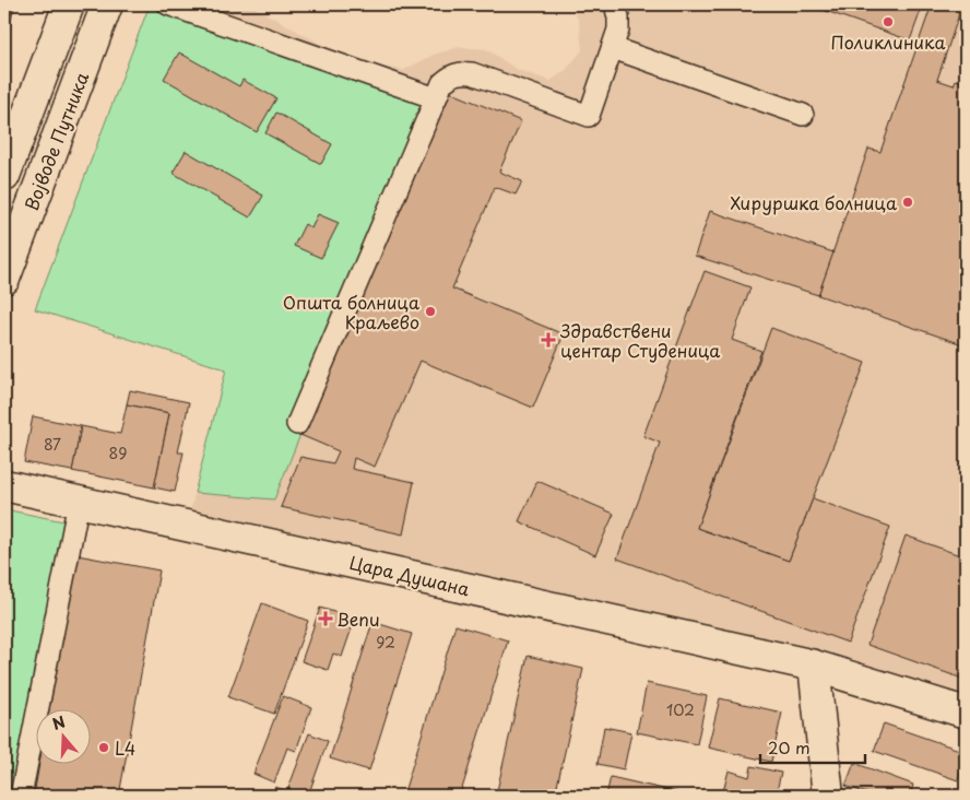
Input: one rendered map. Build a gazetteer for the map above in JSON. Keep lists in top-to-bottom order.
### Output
{
  "streets": {
    "street": ["Војводе Путника", "Цара Душана"]
  },
  "places": {
    "other": [
      "Поликлиника",
      "Хируршка болница",
      "Општа болница Краљево",
      "L4"
    ],
    "health": ["Здравствени центар Студеница", "Benu"]
  },
  "house_numbers": [
    "87",
    "89",
    "92",
    "102"
  ],
  "scale_bar": "20 m",
  "north": "top"
}
